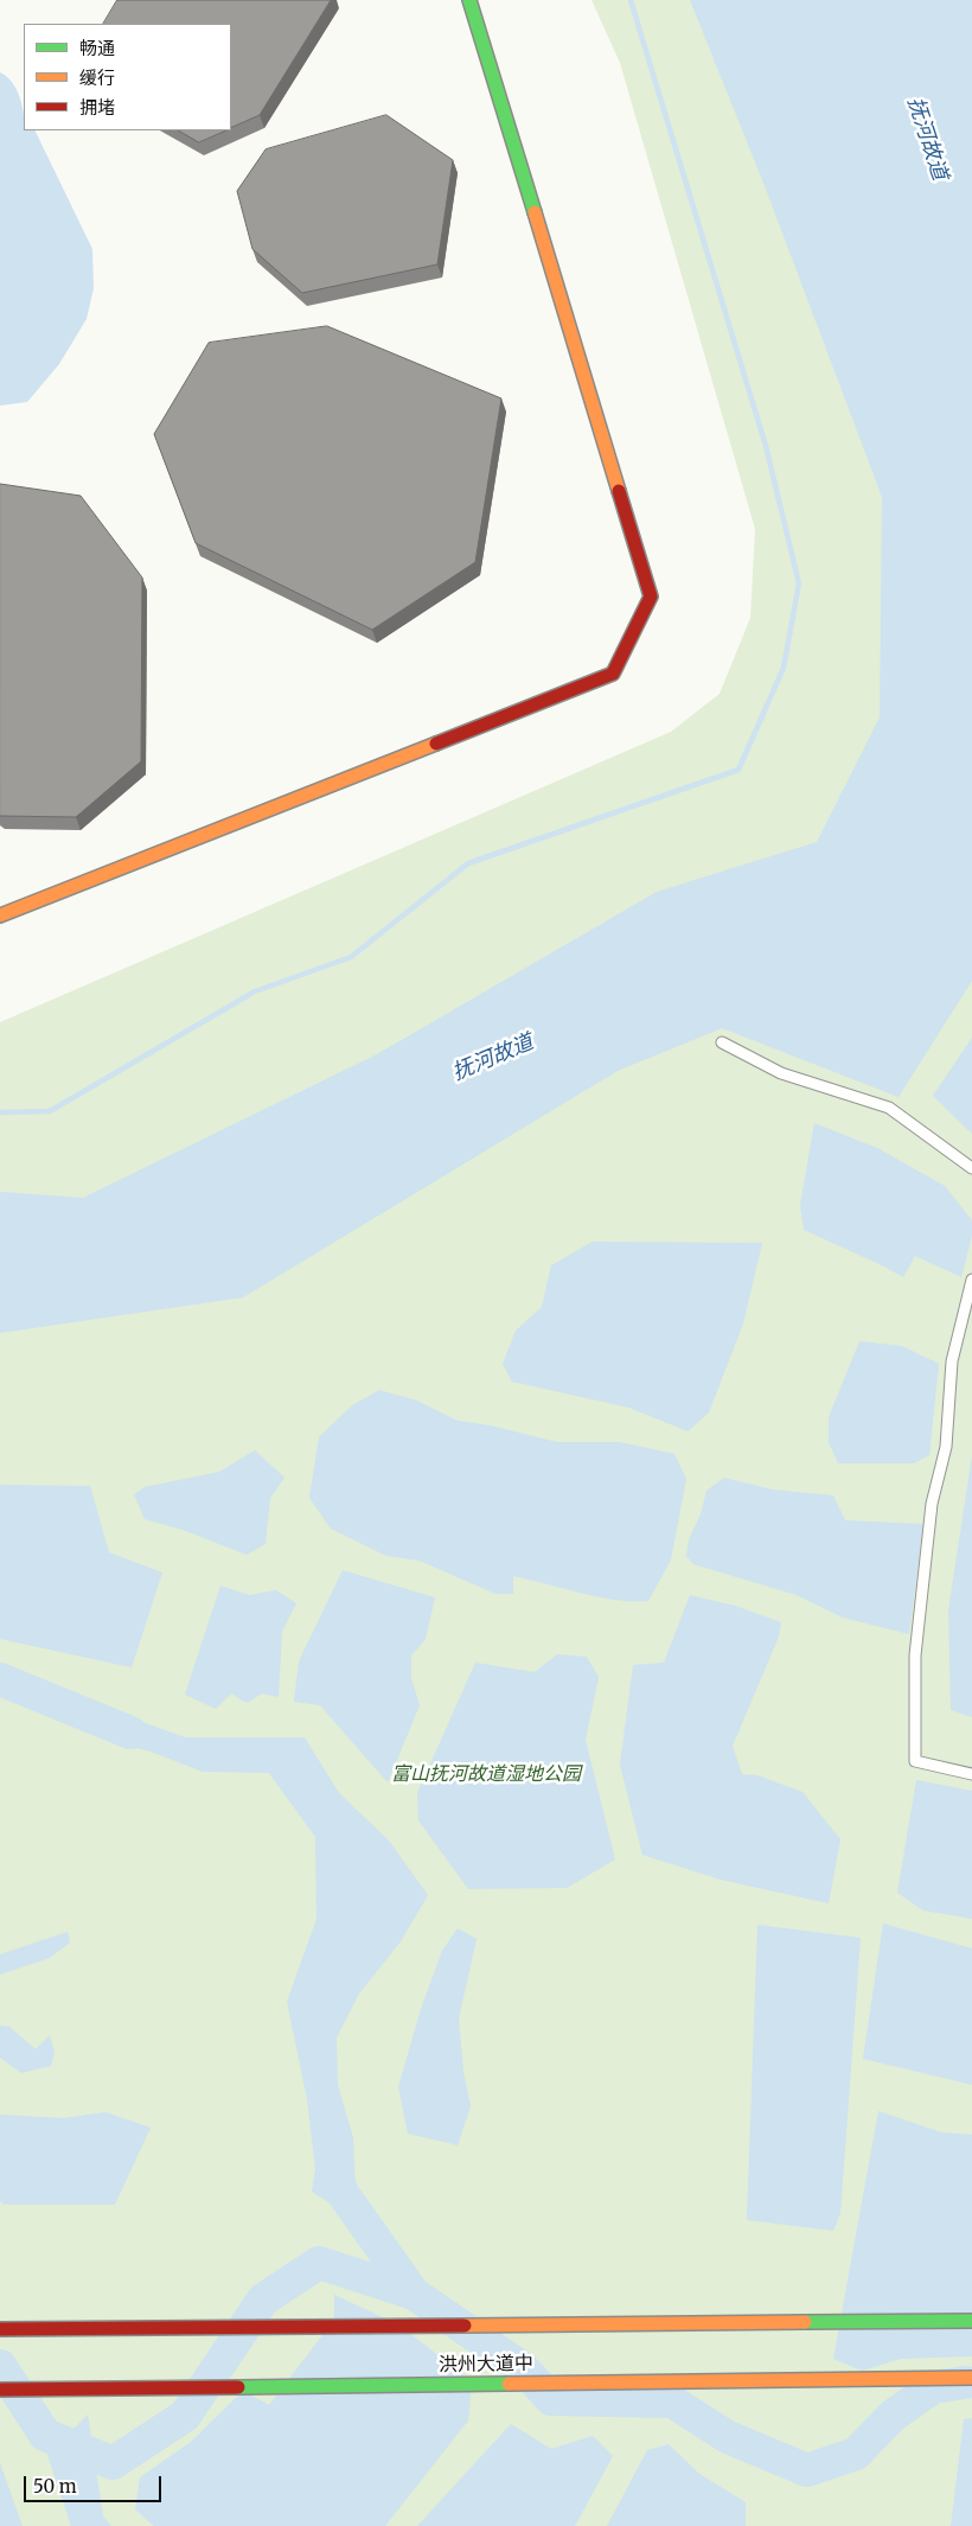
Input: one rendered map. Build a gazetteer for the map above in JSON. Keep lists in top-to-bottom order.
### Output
{
  "streets": {
    "main road": ["洪州大道中"]
  },
  "water": ["抚河故道"],
  "parks": ["富山抚河故道湿地公园"],
  "legend": ["畅通", "缓行", "拥堵"],
  "scale_bar": "50 m"
}
